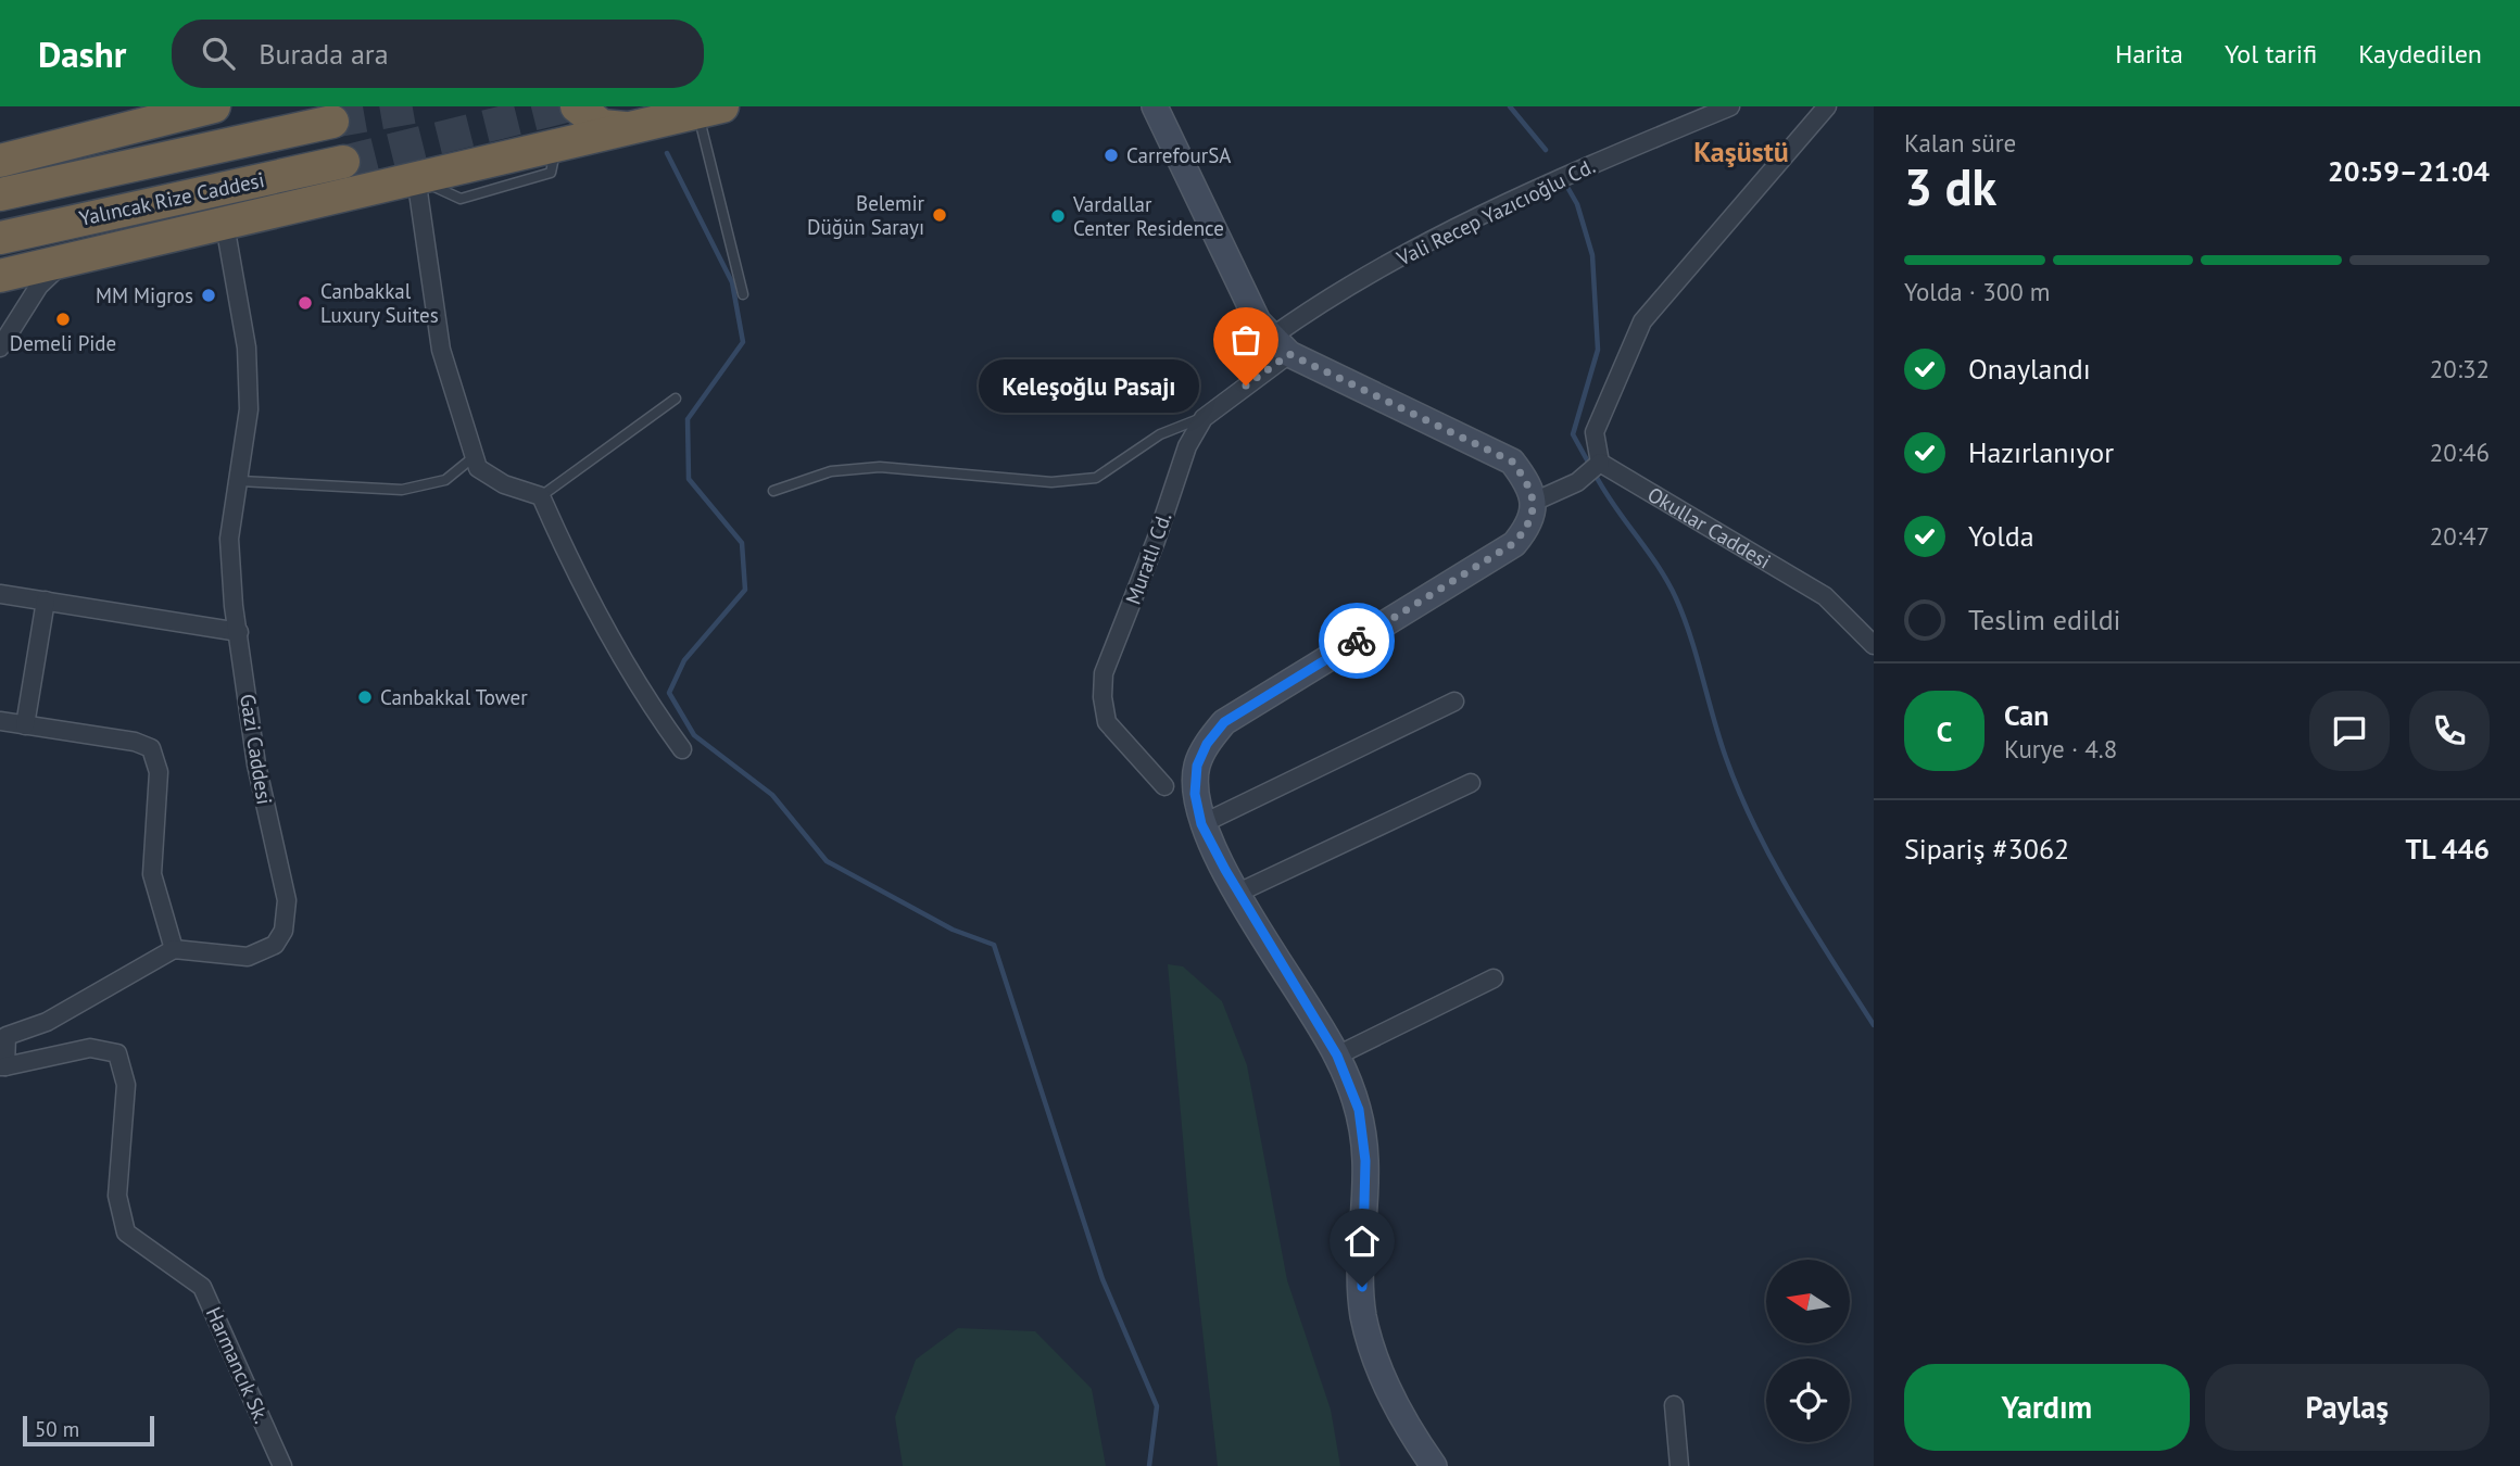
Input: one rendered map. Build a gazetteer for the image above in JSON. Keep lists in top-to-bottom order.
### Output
{
  "streets": {
    "highway": ["Yalıncak Rize Caddesi"],
    "street": [
      "Vali Recep Yazıcıoğlu Cd.",
      "Okullar Caddesi",
      "Muratlı Cd.",
      "Gazi Caddesi",
      "Harmancık Sk."
    ]
  },
  "crossings": [
    ["Vali Recep Yazıcıoğlu Cd.", "Muratlı Cd."]
  ],
  "districts": ["Kaşüstü"],
  "places": [
    "CarrefourSA",
    "Belemir Düğün Sarayı",
    "Vardallar Center Residence",
    "MM Migros",
    "Canbakkal Luxury Suites",
    "Demeli Pide",
    "Keleşoğlu Pasajı",
    "Canbakkal Tower"
  ],
  "scale_bar": "50 m",
  "north": "left",
  "page": {
    "header": "Dashr",
    "search": "Burada ara",
    "nav": ["Harita", "Yol tarifi", "Kaydedilen"],
    "heading": ["3 dk", "Kalan süre", "20:59–21:04"],
    "panel": [
      "Can",
      "Kurye · 4.8",
      "Sipariş #3062",
      "TL 446"
    ],
    "bar": "Yolda · 300 m",
    "list": [
      ["Onaylandı", "20:32"],
      ["Hazırlanıyor", "20:46"],
      ["Yolda", "20:47"],
      "Teslim edildi"
    ],
    "bubble": "Keleşoğlu Pasajı",
    "round": "C",
    "buttons": ["Yardım", "Paylaş"],
    "scale": "50 m"
  }
}
